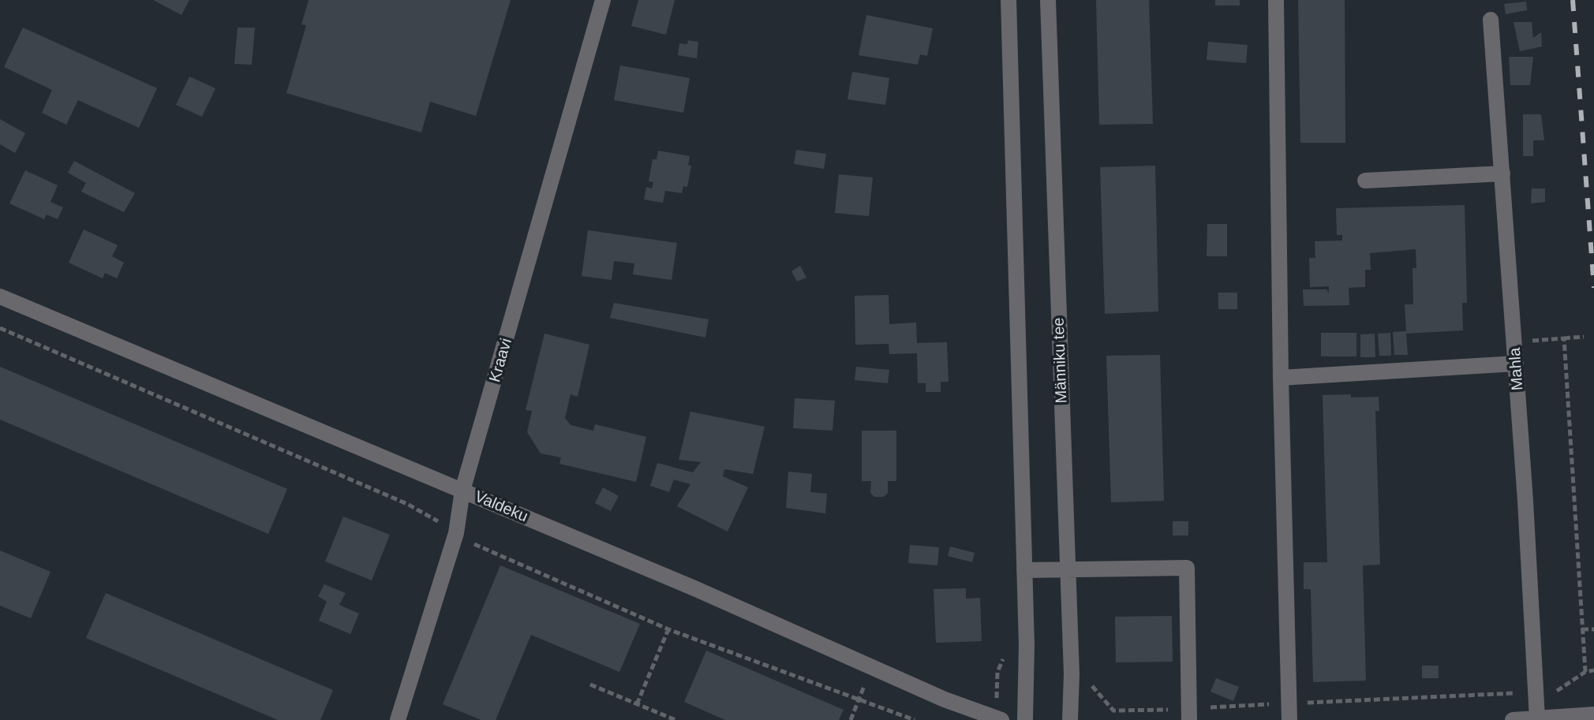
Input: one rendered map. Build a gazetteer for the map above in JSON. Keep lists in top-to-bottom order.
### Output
{
  "streets": {
    "street": [
      "Kraavi",
      "Männiku tee",
      "Mahla",
      "Valdeku"
    ]
  },
  "crossings": [
    ["Kraavi", "Valdeku"]
  ]
}
